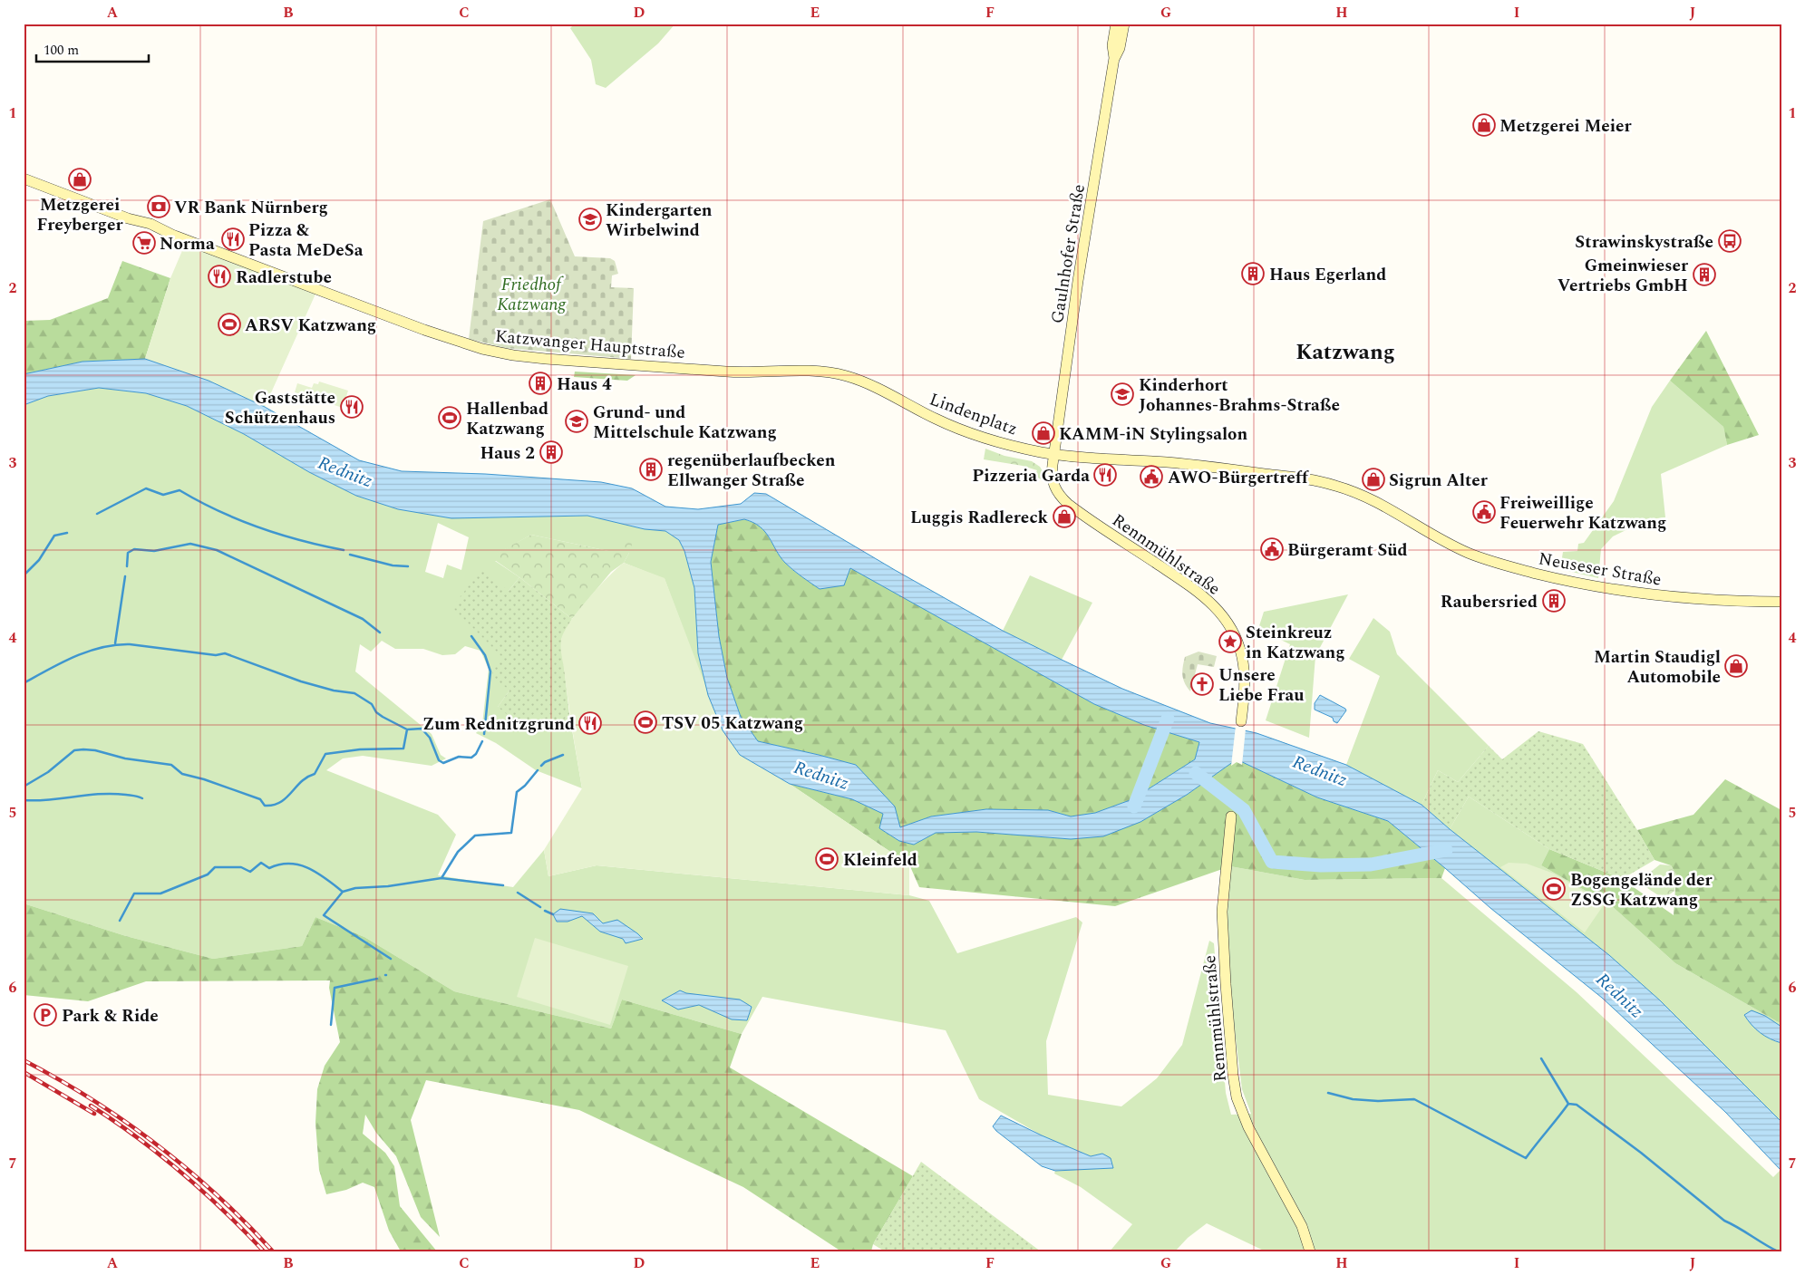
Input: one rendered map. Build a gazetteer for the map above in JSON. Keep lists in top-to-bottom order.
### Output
{
  "streets": {
    "main road": [
      "Gaulnhofer Straße",
      "Katzwanger Hauptstraße",
      "Lindenplatz",
      "Rennmühlstraße",
      "Neuseser Straße"
    ]
  },
  "crossings": [
    ["Gaulnhofer Straße", "Lindenplatz"],
    ["Gaulnhofer Straße", "Rennmühlstraße"],
    ["Katzwanger Hauptstraße", "Lindenplatz"],
    ["Lindenplatz", "Rennmühlstraße"],
    ["Lindenplatz", "Neuseser Straße"]
  ],
  "districts": ["Katzwang"],
  "water": ["Rednitz"],
  "parks": ["Friedhof Katzwang"],
  "places": {
    "shop": [
      "Metzgerei Meier",
      "Metzgerei Freyberger",
      "KAMM-iN Stylingsalon",
      "Sigrun Alter",
      "Luggis Radlereck",
      "Martin Staudigl Automobile"
    ],
    "bank": ["VR Bank Nürnberg"],
    "school or university": ["Kindergarten Wirbelwind", "Kinderhort Johannes-Brahms-Straße", "Grund- und Mittelschule Katzwang"],
    "restaurant": [
      "Pizza & Pasta MeDeSa",
      "Radlerstube",
      "Gaststätte Schützenhaus",
      "Pizzeria Garda",
      "Zum Rednitzgrund"
    ],
    "bus stop": ["Strawinskystraße"],
    "supermarket": ["Norma"],
    "building": [
      "Haus Egerland",
      "Gmeinwieser Vertriebs GmbH",
      "Haus 4",
      "Haus 2",
      "regenüberlaufbecken Ellwanger Straße",
      "Raubersried"
    ],
    "sports": [
      "ARSV Katzwang",
      "Hallenbad Katzwang",
      "TSV 05 Katzwang",
      "Kleinfeld",
      "Bogengelände der ZSSG Katzwang"
    ],
    "public building": ["AWO-Bürgertreff", "Freiweillige Feuerwehr Katzwang", "Bürgeramt Süd"],
    "place": ["Steinkreuz in Katzwang"],
    "church": ["Unsere Liebe Frau"],
    "parking": ["Park & Ride"]
  },
  "scale_bar": "100 m",
  "grid": {
    "columns": [
      "A",
      "B",
      "C",
      "D",
      "E",
      "F",
      "G",
      "H",
      "I",
      "J"
    ],
    "rows": [
      "1",
      "2",
      "3",
      "4",
      "5",
      "6",
      "7"
    ]
  }
}
